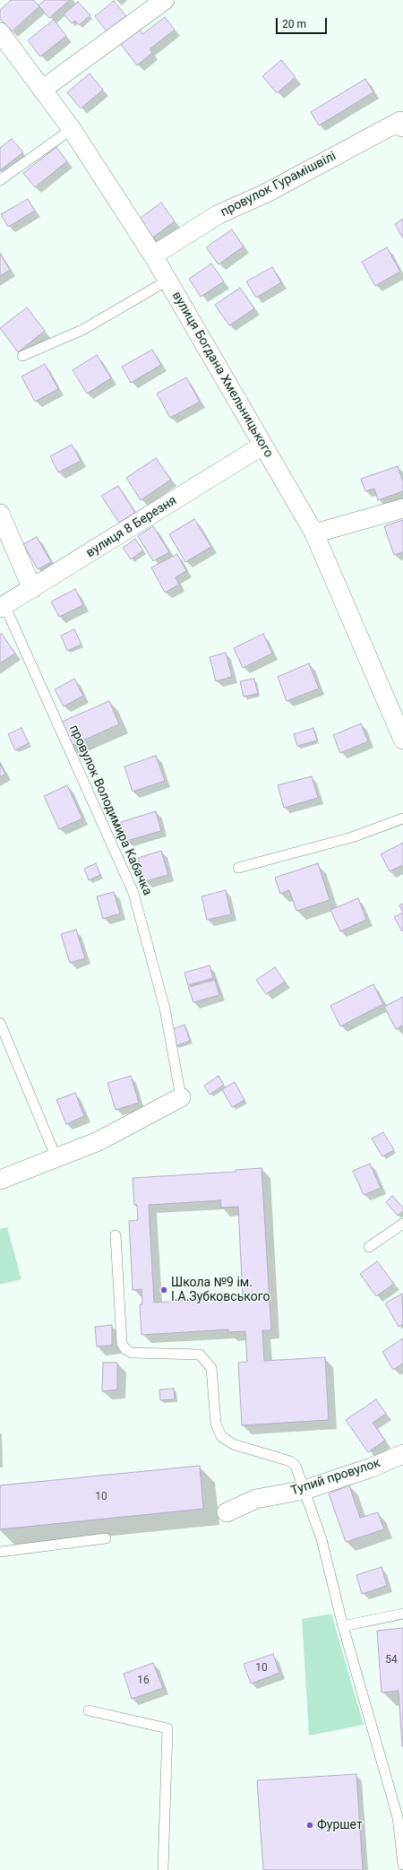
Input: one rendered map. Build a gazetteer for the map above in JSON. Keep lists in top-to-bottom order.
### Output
{
  "streets": {
    "street": [
      "провулок Гурамішвілі",
      "вулиця Богдана Хмельницького",
      "вулиця 8 Березня",
      "Тупий провулок"
    ],
    "lane": ["провулок Володимира Кабачка"]
  },
  "crossings": [
    ["провулок Гурамішвілі", "вулиця Богдана Хмельницького"],
    ["вулиця Богдана Хмельницького", "вулиця 8 Березня"],
    ["вулиця 8 Березня", "провулок Володимира Кабачка"]
  ],
  "places": ["Школа №9 ім. І.А.Зубковського", "Фуршет"],
  "house_numbers": [
    "10",
    "54",
    "10",
    "16"
  ],
  "scale_bar": "20 m"
}
